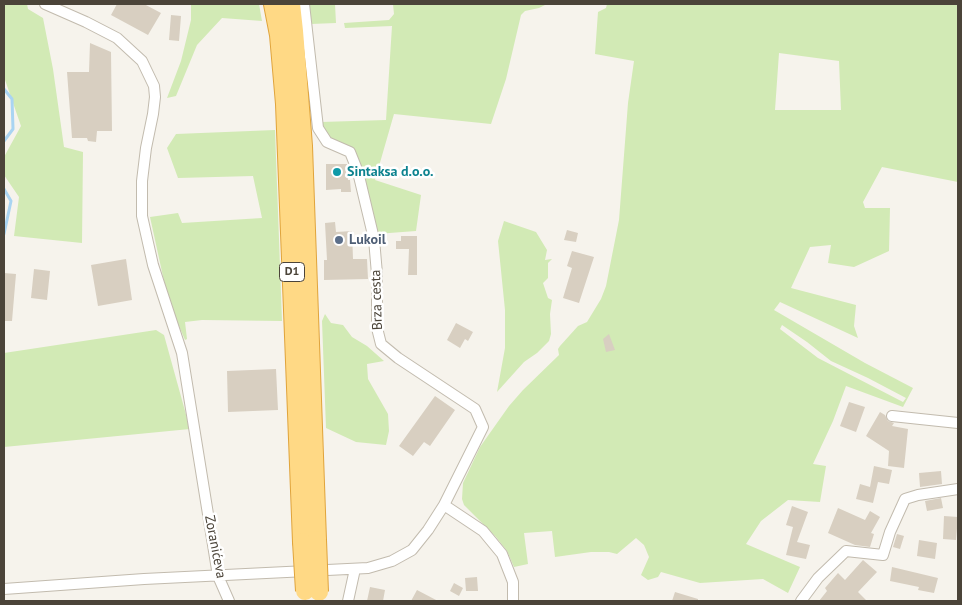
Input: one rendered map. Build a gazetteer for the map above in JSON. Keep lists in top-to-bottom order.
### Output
{
  "streets": {
    "highway": ["D1"],
    "street": ["Brza cesta", "Zoranićeva"]
  },
  "places": ["Sintaksa d.o.o.", "Lukoil"]
}
